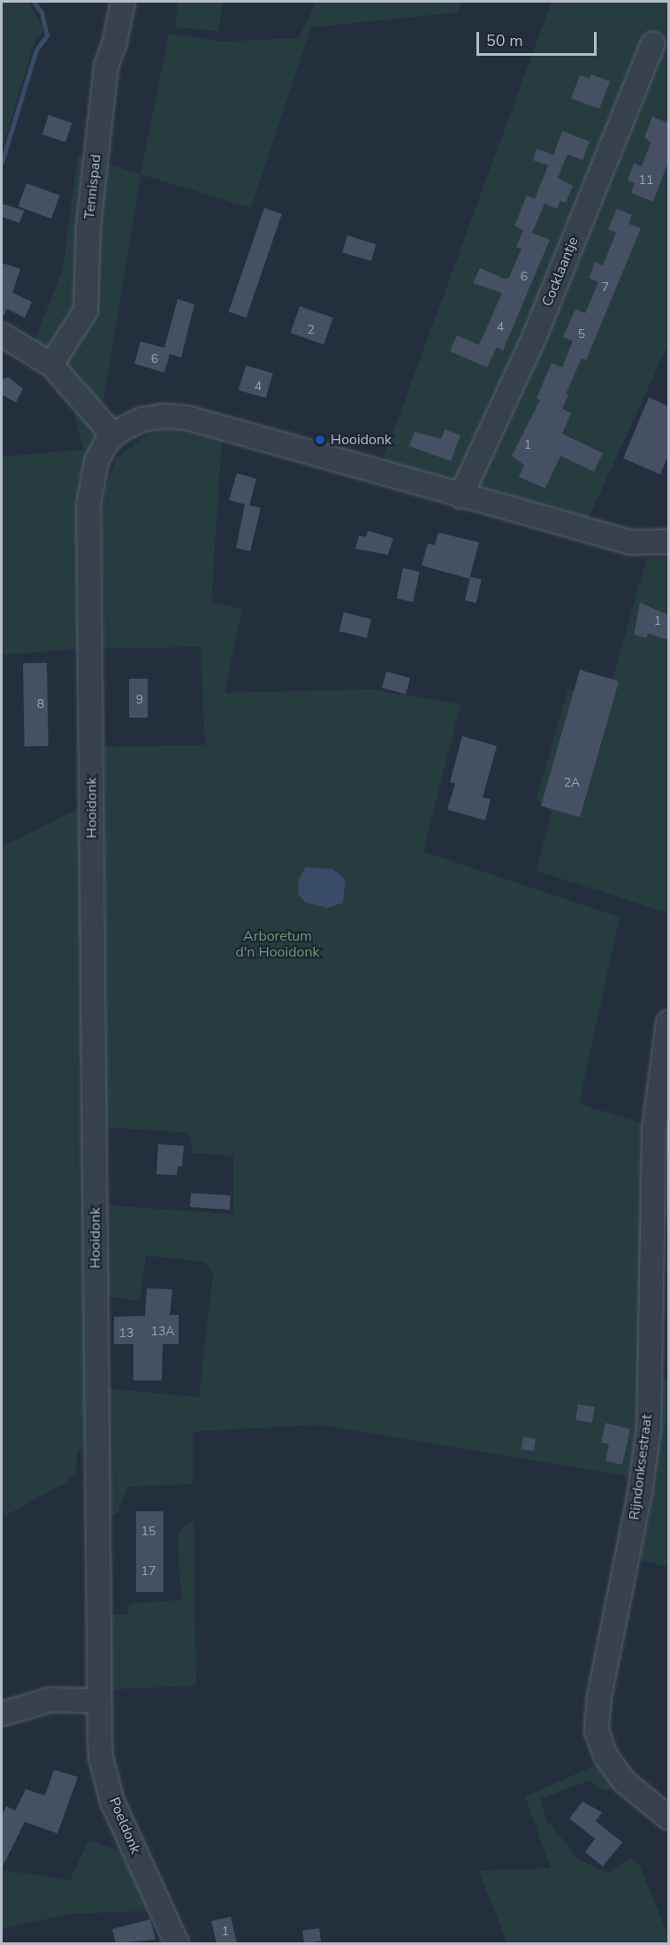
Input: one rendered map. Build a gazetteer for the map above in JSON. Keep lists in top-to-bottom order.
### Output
{
  "streets": {
    "street": [
      "Tennispad",
      "Cocklaantje",
      "Hooidonk",
      "Rijndonksestraat",
      "Poeldonk"
    ]
  },
  "crossings": [
    ["Cocklaantje", "Hooidonk"],
    ["Hooidonk", "Poeldonk"]
  ],
  "parks": ["Arboretum d'n Hooidonk"],
  "places": ["Hooidonk"],
  "house_numbers": [
    "11",
    "6",
    "7",
    "4",
    "2",
    "5",
    "6",
    "4",
    "1",
    "1",
    "9",
    "8",
    "2A",
    "13A",
    "13",
    "15",
    "17",
    "1"
  ],
  "scale_bar": "50 m"
}
